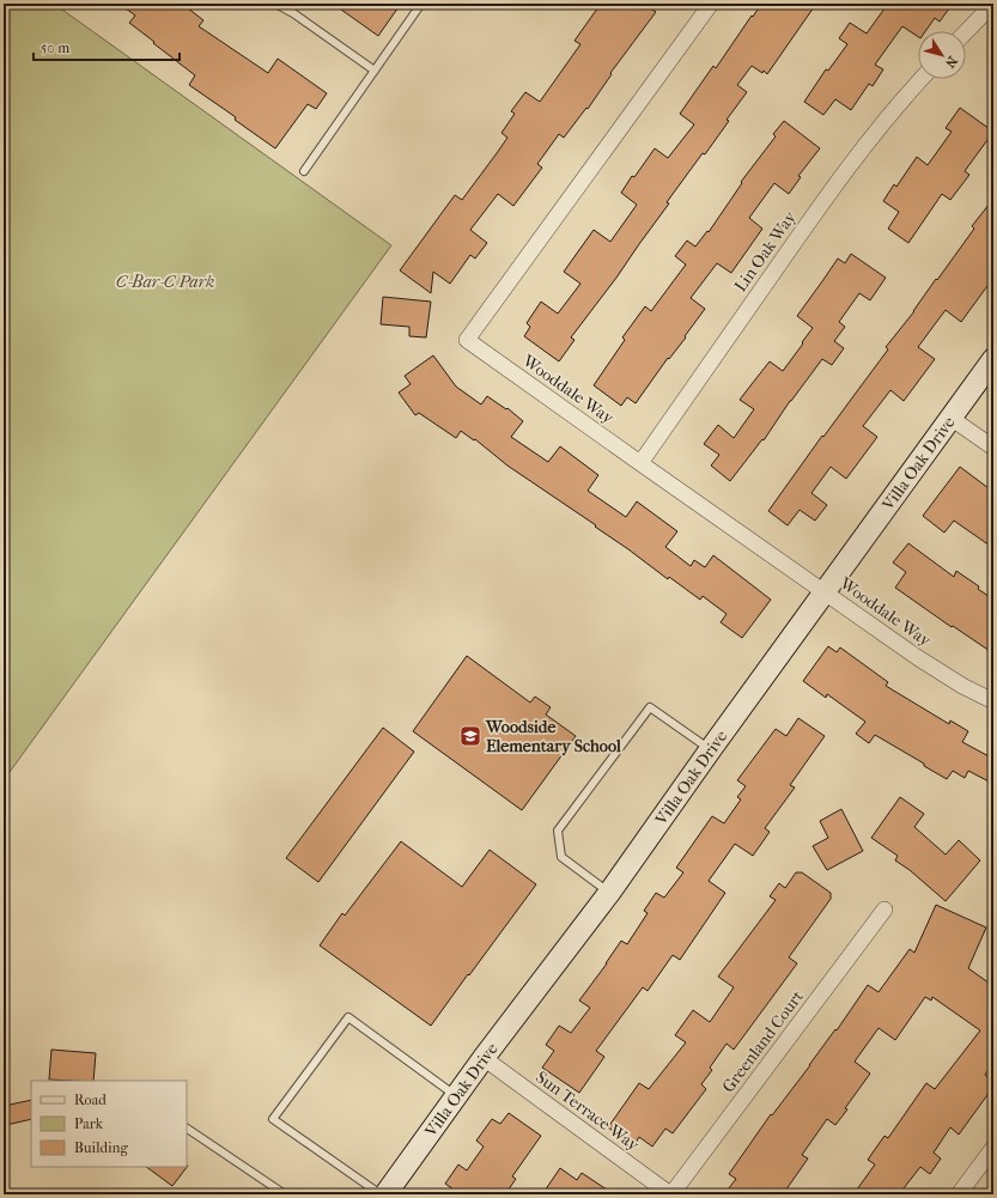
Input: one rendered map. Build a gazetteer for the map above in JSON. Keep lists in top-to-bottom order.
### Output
{
  "streets": {
    "street": [
      "Lin Oak Way",
      "Wooddale Way",
      "Villa Oak Drive",
      "Greenland Court",
      "Sun Terrace Way"
    ]
  },
  "crossings": [
    ["Lin Oak Way", "Wooddale Way"],
    ["Wooddale Way", "Villa Oak Drive"],
    ["Villa Oak Drive", "Sun Terrace Way"],
    ["Greenland Court", "Sun Terrace Way"]
  ],
  "parks": ["C-Bar-C Park"],
  "places": {
    "school or university": ["Woodside Elementary School"]
  },
  "legend": ["Road", "Park", "Building"],
  "scale_bar": "50 m",
  "north": "bottom right"
}
